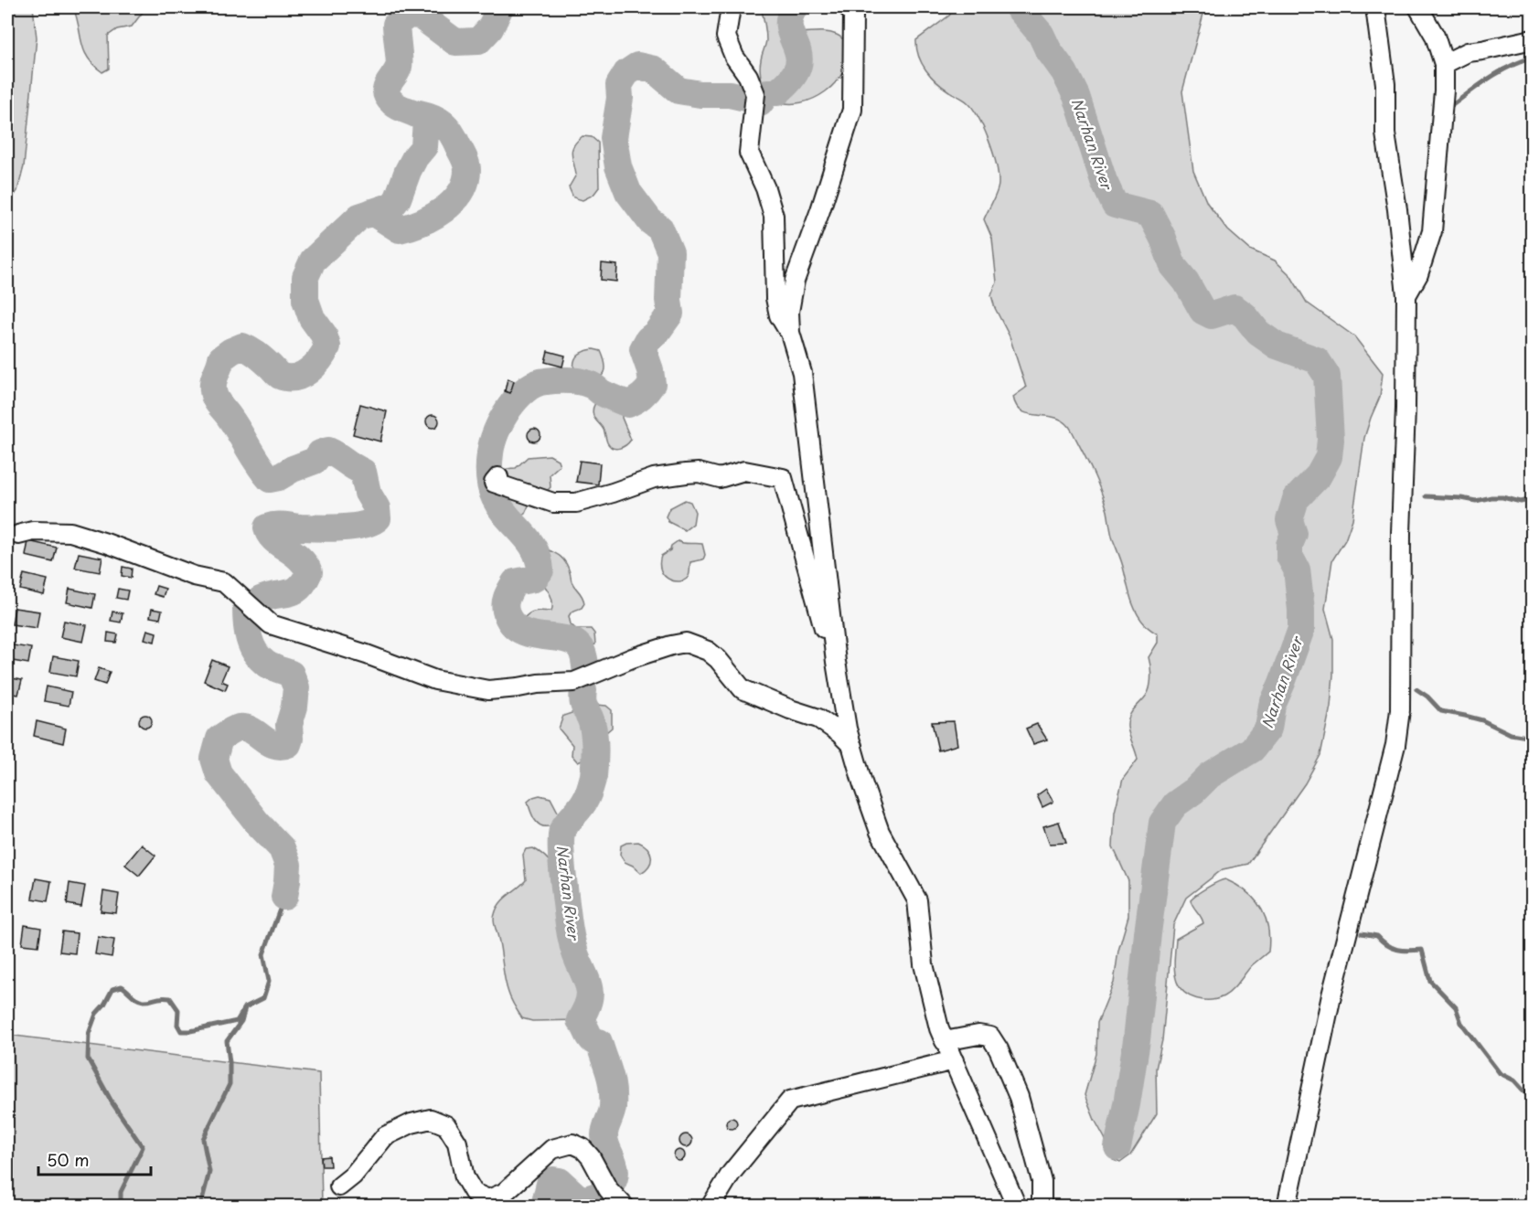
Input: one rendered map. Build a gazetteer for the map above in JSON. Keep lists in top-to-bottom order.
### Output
{
  "water": ["Narhan River"],
  "scale_bar": "50 m"
}
